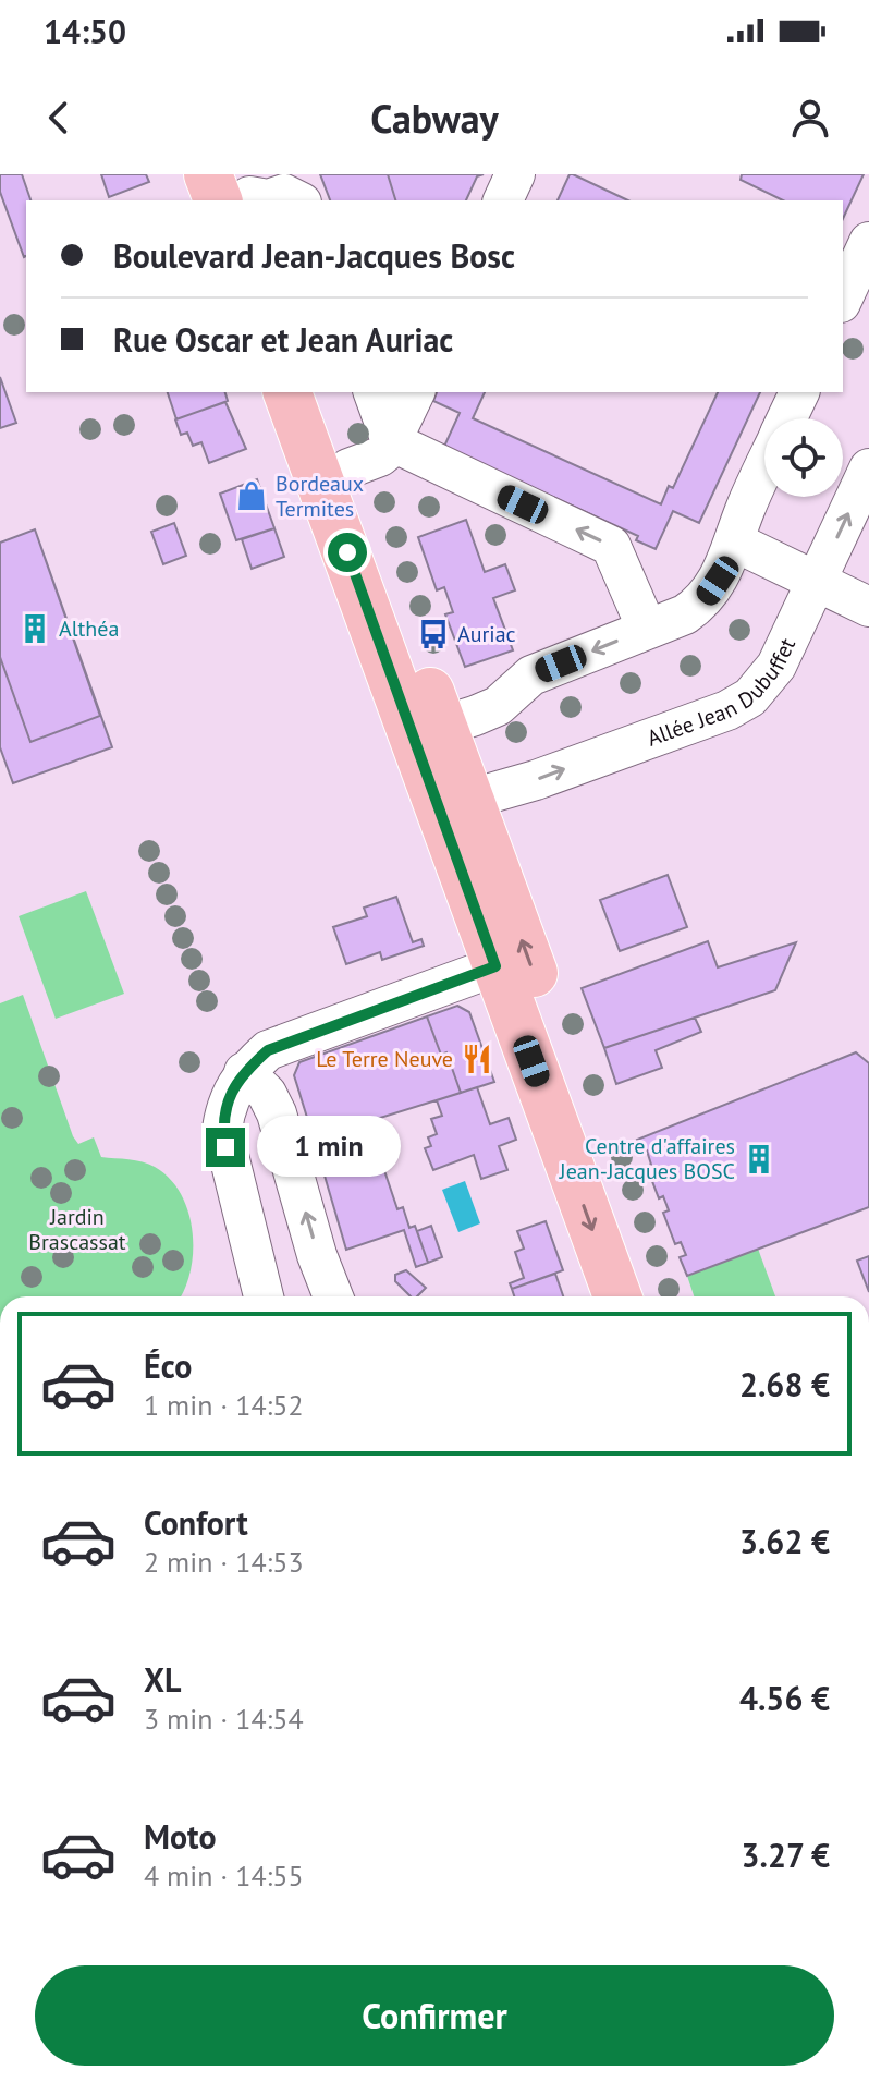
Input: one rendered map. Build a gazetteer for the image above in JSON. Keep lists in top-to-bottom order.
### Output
{
  "streets": {
    "street": ["Allée Jean Dubuffet"]
  },
  "parks": ["Jardin Brascassat"],
  "places": {
    "shop": ["Bordeaux Termites"],
    "building": ["Althéa", "Centre d'affaires Jean-Jacques BOSC"],
    "bus stop": ["Auriac"],
    "restaurant": ["Le Terre Neuve"]
  },
  "page": {
    "status": "14:50",
    "header": "Cabway",
    "banner": ["Boulevard Jean-Jacques Bosc", "Rue Oscar et Jean Auriac"],
    "bubble": "1 min",
    "list": [
      {
        "name": "Éco",
        "note": "1 min · 14:52",
        "value": "2.68 €"
      },
      {
        "name": "Confort",
        "note": "2 min · 14:53",
        "value": "3.62 €"
      },
      {
        "name": "XL",
        "note": "3 min · 14:54",
        "value": "4.56 €"
      },
      {
        "name": "Moto",
        "note": "4 min · 14:55",
        "value": "3.27 €"
      }
    ],
    "buttons": "Confirmer"
  }
}
